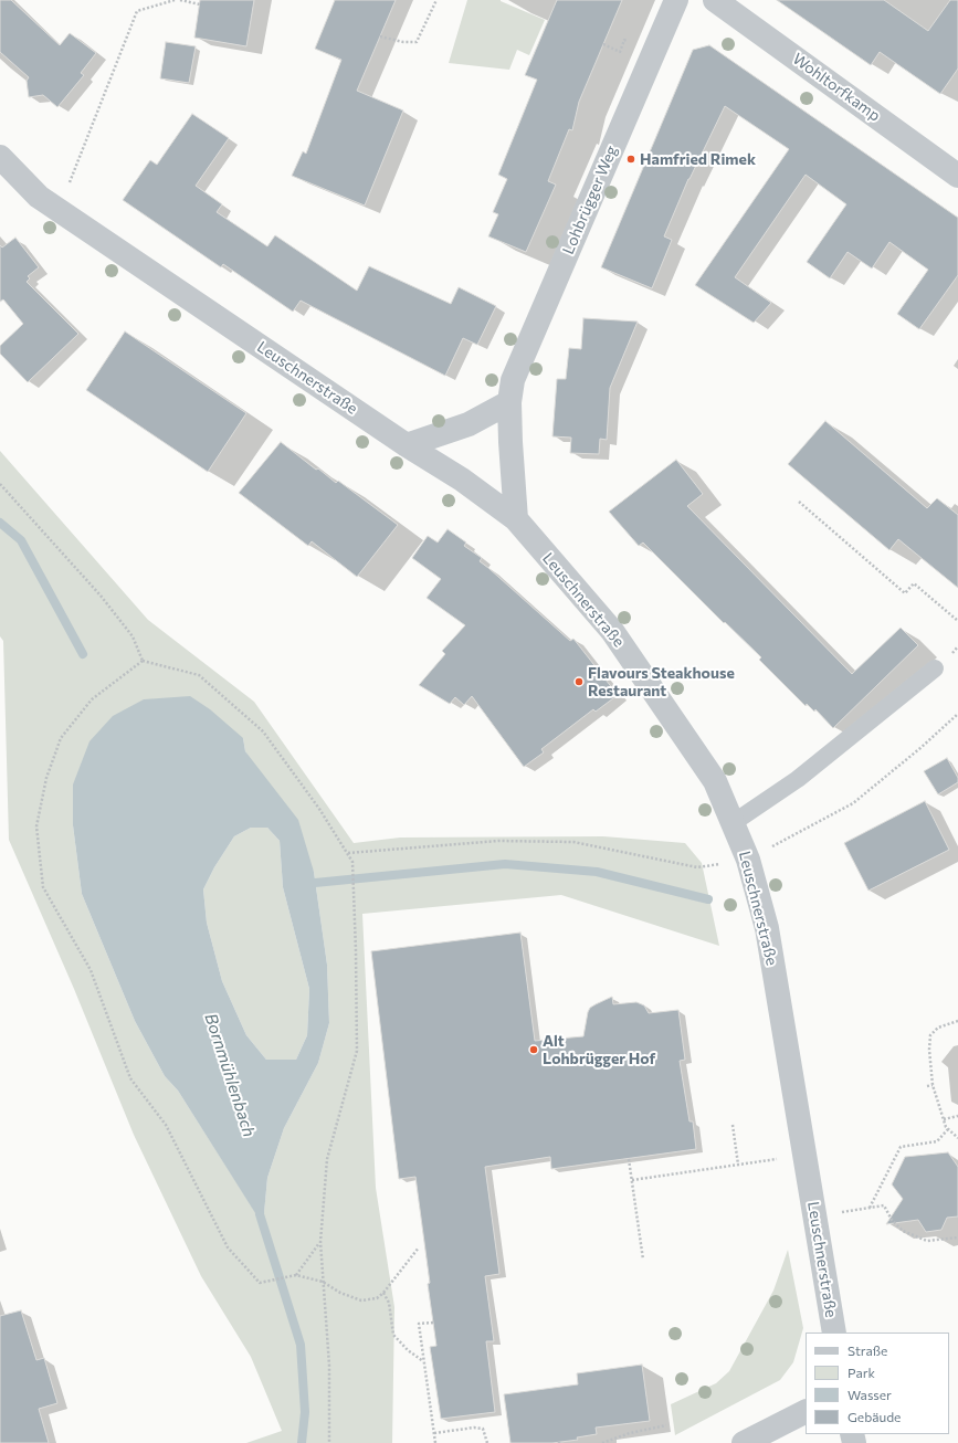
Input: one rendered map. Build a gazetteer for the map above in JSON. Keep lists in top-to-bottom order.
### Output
{
  "streets": {
    "street": ["Wohltorfkamp", "Lohbrügger Weg", "Leuschnerstraße"]
  },
  "crossings": [
    ["Lohbrügger Weg", "Leuschnerstraße"]
  ],
  "water": ["Bornmühlenbach"],
  "places": ["Hamfried Rimek", "Flavours Steakhouse Restaurant", "Alt Lohbrügger Hof"],
  "legend": [
    "Straße",
    "Park",
    "Wasser",
    "Gebäude"
  ]
}
